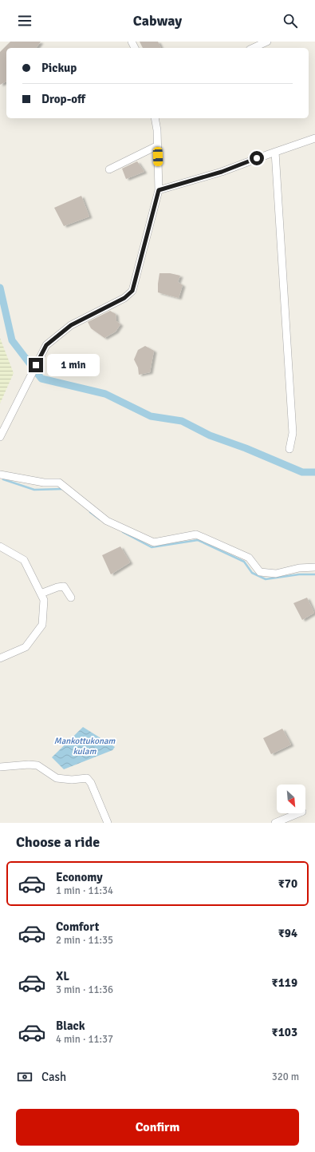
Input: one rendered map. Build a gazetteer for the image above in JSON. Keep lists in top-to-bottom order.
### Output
{
  "water": ["Mankottukonam kulam"],
  "north": "bottom right",
  "page": {
    "header": "Cabway",
    "banner": ["Pickup", "Drop-off"],
    "bubble": "1 min",
    "heading": "Choose a ride",
    "list": [
      {
        "name": "Economy",
        "note": "1 min · 11:34",
        "value": "₹70"
      },
      {
        "name": "Comfort",
        "note": "2 min · 11:35",
        "value": "₹94"
      },
      {
        "name": "XL",
        "note": "3 min · 11:36",
        "value": "₹119"
      },
      {
        "name": "Black",
        "note": "4 min · 11:37",
        "value": "₹103"
      }
    ],
    "pay": ["Cash", "320 m"],
    "buttons": "Confirm"
  }
}
